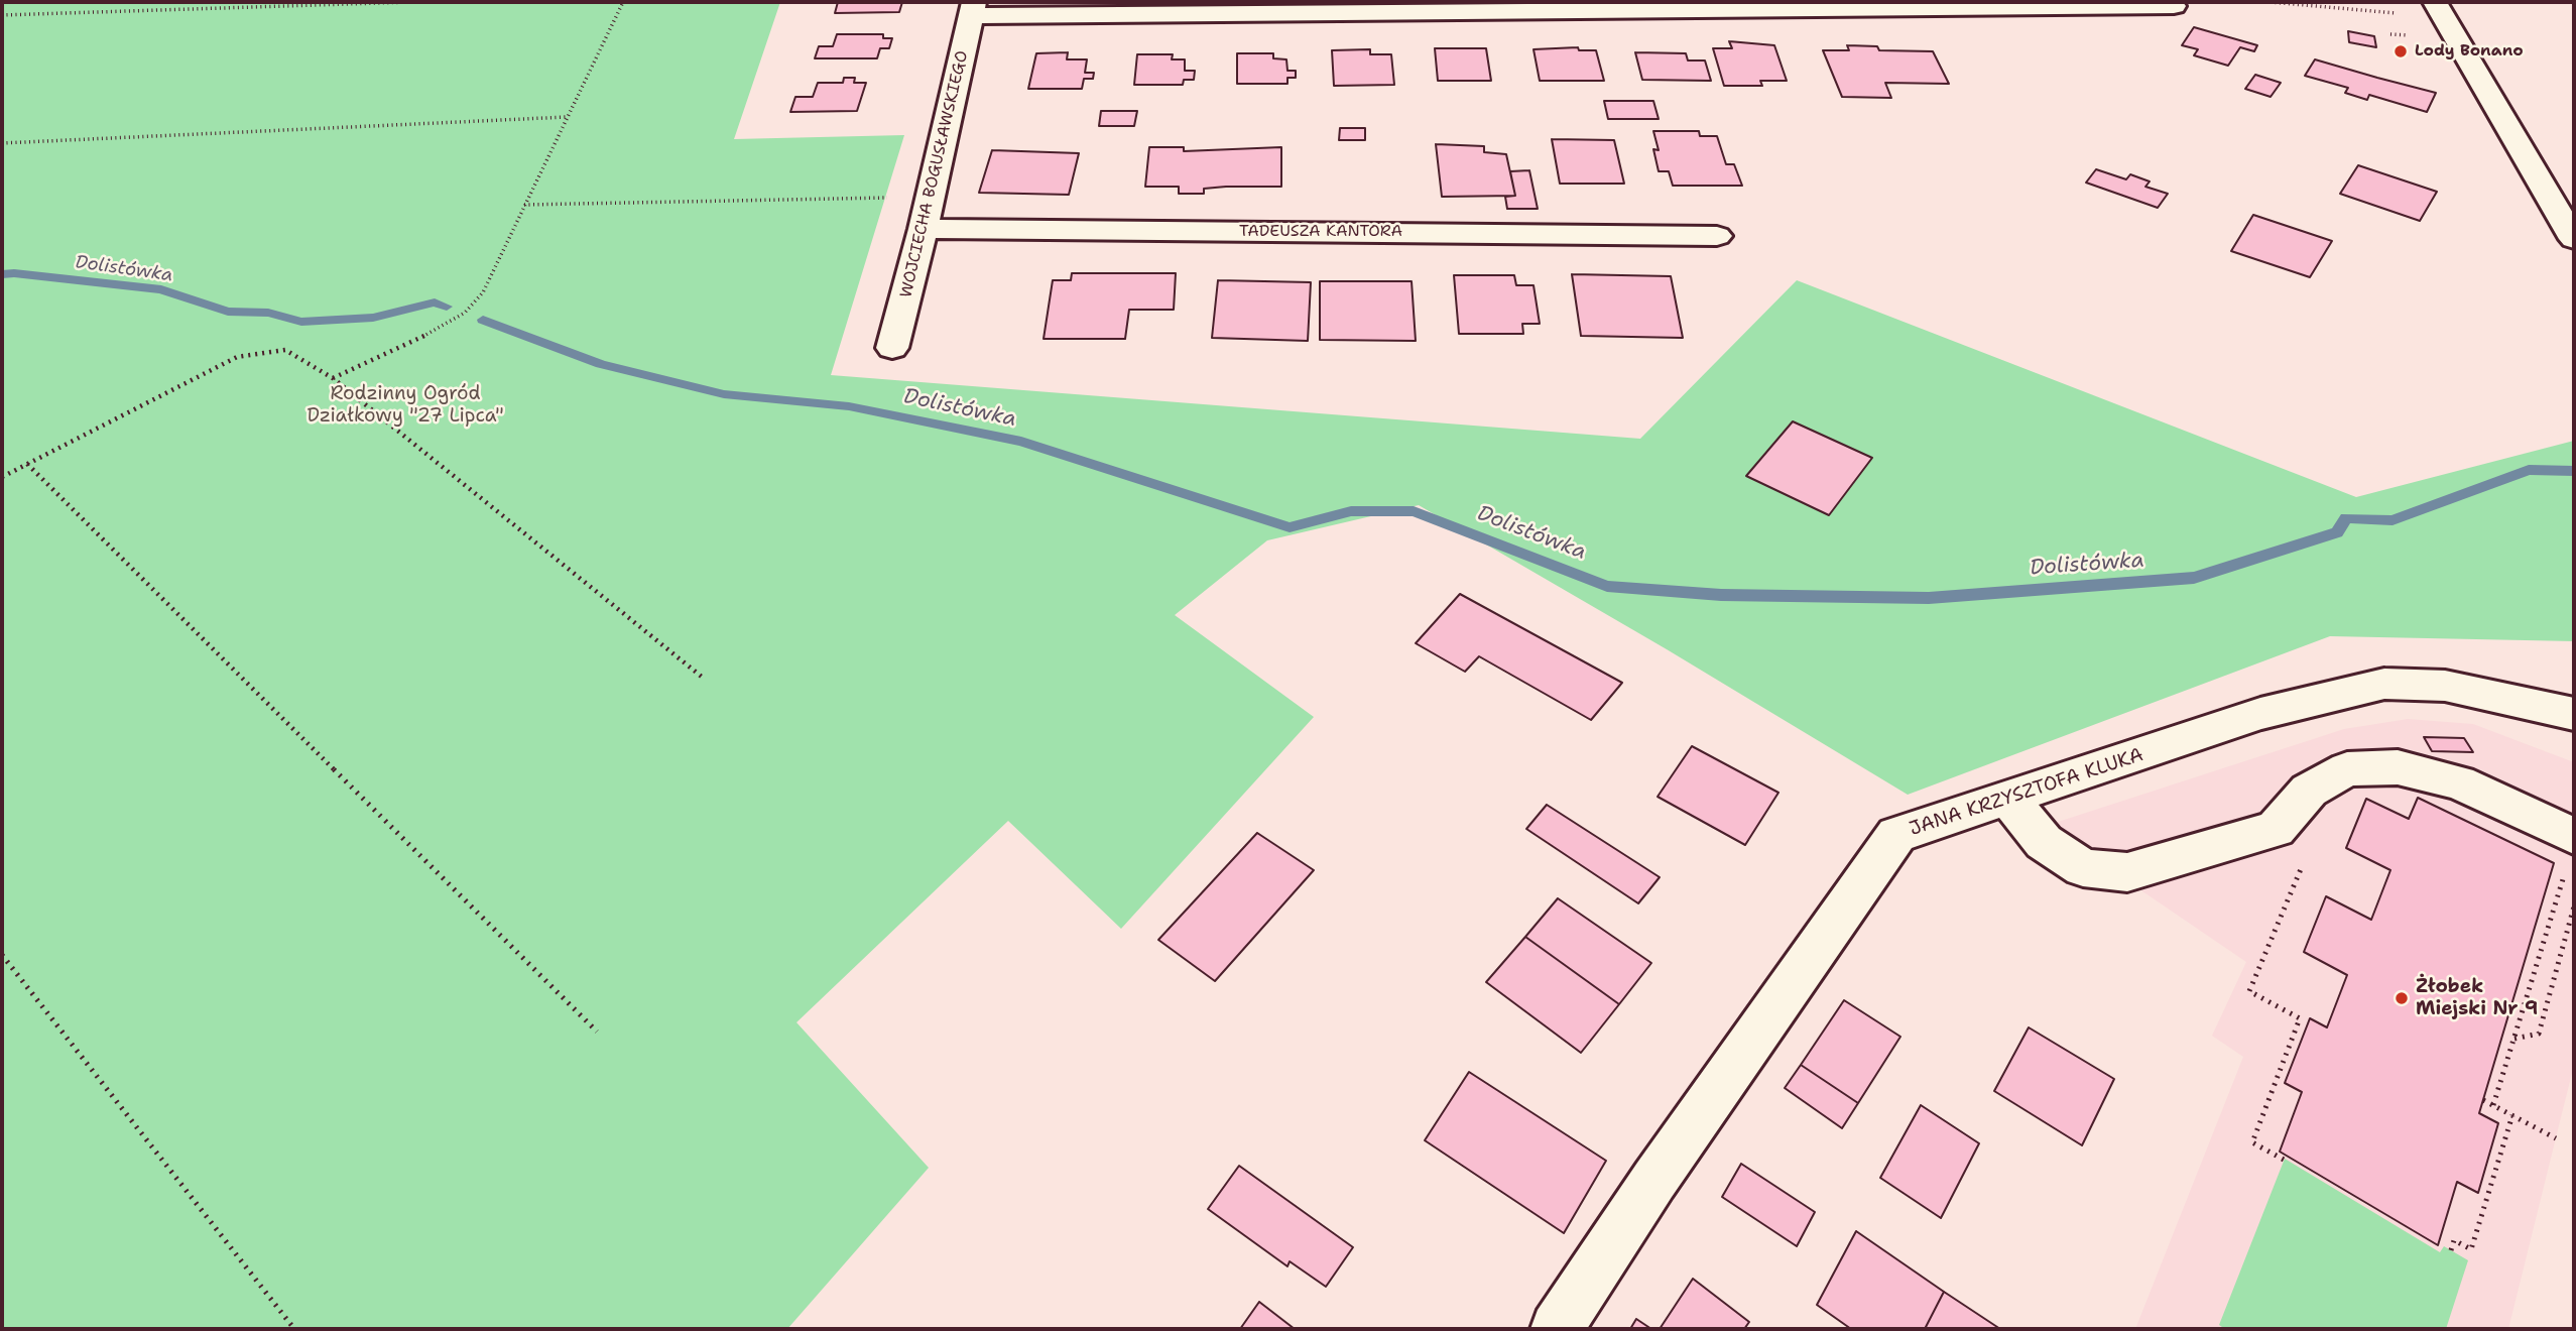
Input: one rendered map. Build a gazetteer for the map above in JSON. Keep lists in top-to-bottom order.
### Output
{
  "streets": {
    "street": ["WOJCIECHA BOGUSŁAWSKIEGO", "TADEUSZA KANTORA", "JANA KRZYSZTOFA KLUKA"]
  },
  "crossings": [
    ["WOJCIECHA BOGUSŁAWSKIEGO", "TADEUSZA KANTORA"]
  ],
  "water": ["Dolistówka"],
  "parks": ["Rodzinny Ogród Działkowy \"27 Lipca\""],
  "places": ["Lody Bonano", "Żłobek Miejski Nr 9"]
}
